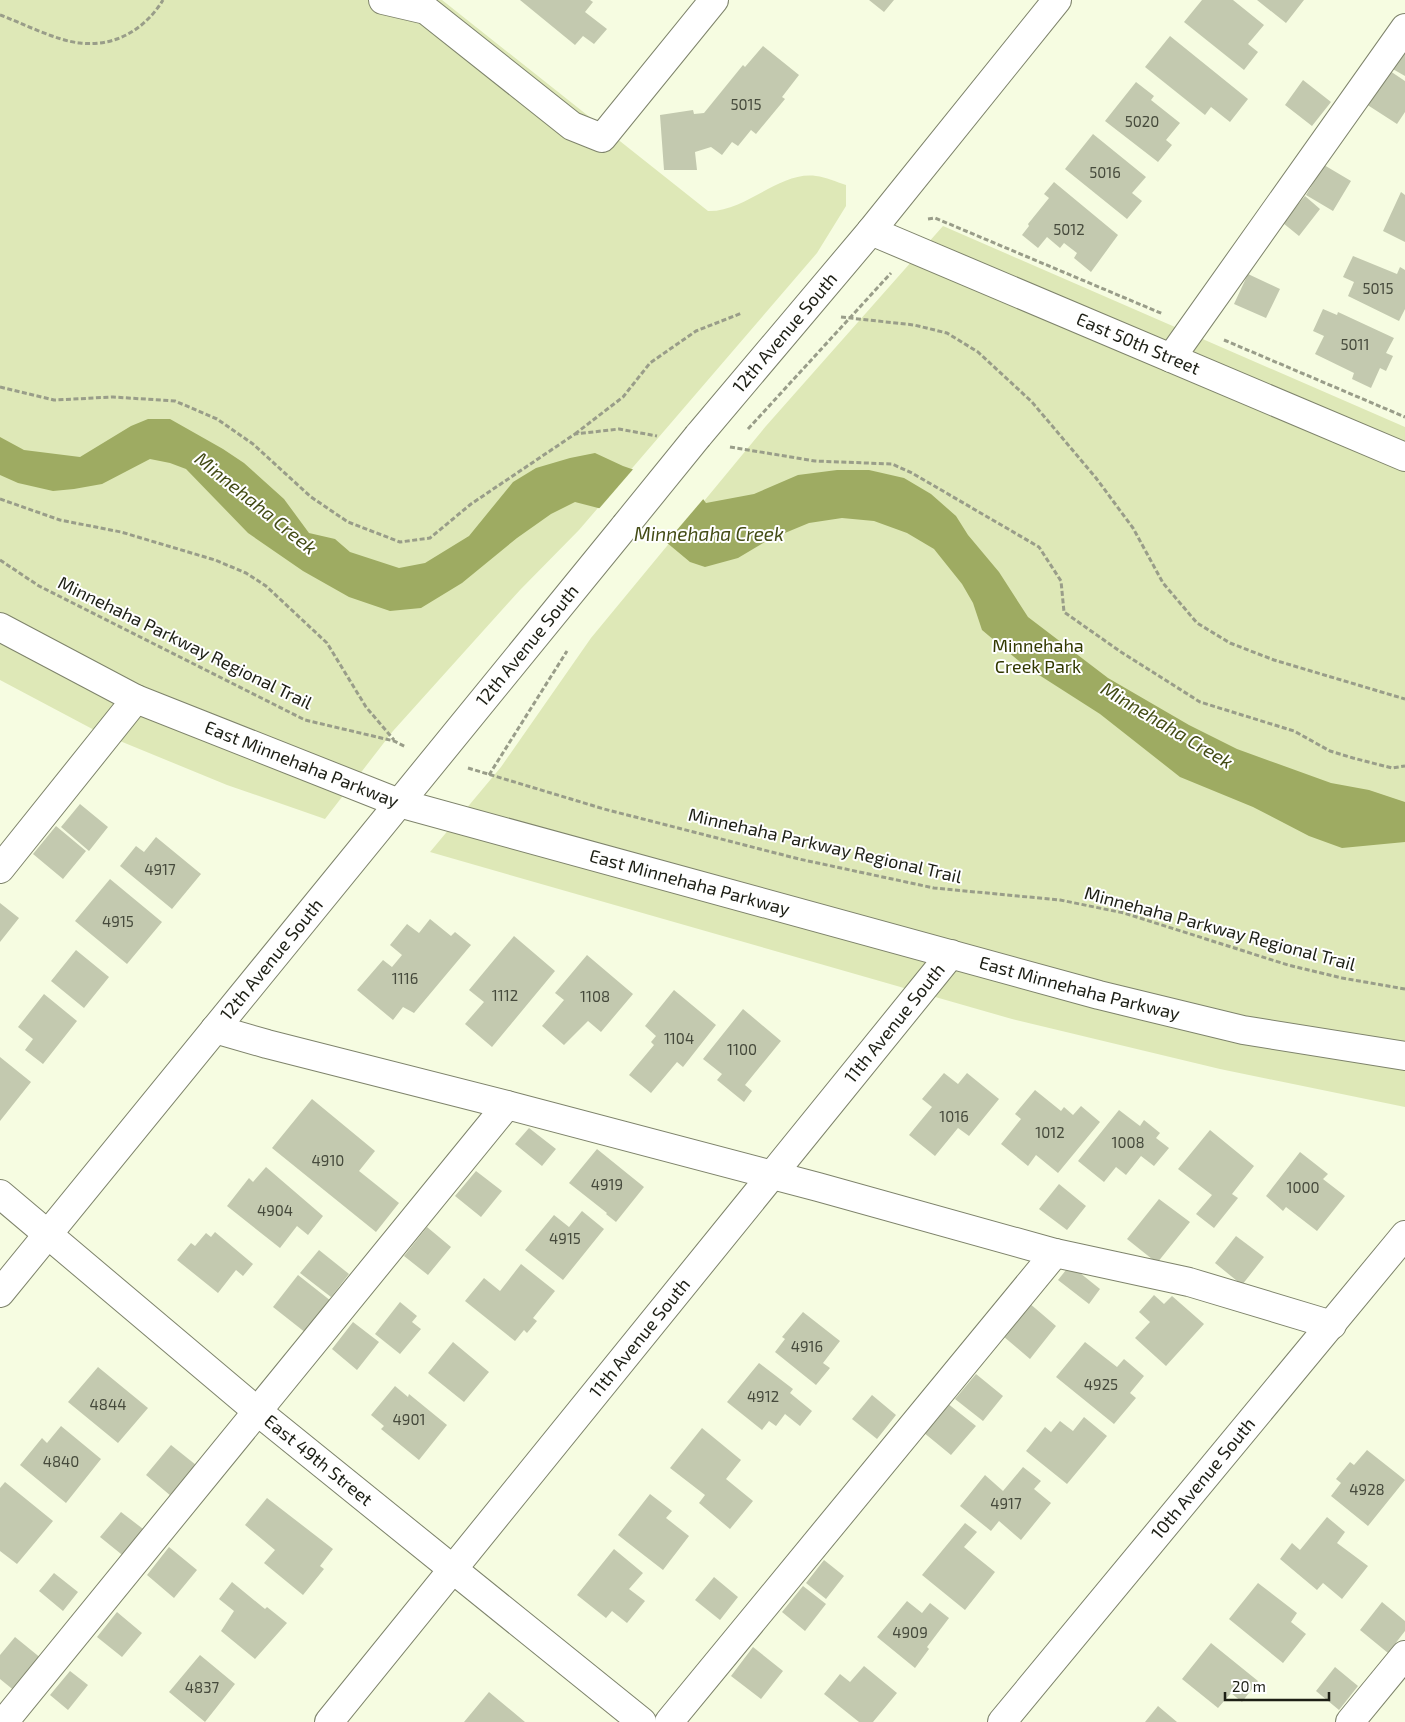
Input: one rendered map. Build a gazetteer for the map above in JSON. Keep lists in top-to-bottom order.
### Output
{
  "streets": {
    "street": [
      "12th Avenue South",
      "East 50th Street",
      "East Minnehaha Parkway",
      "11th Avenue South",
      "East 49th Street",
      "10th Avenue South"
    ],
    "path": ["Minnehaha Parkway Regional Trail"]
  },
  "crossings": [
    ["12th Avenue South", "East 50th Street"],
    ["12th Avenue South", "East Minnehaha Parkway"],
    ["12th Avenue South", "East 49th Street"],
    ["East Minnehaha Parkway", "11th Avenue South"],
    ["11th Avenue South", "East 49th Street"]
  ],
  "water": ["Minnehaha Creek"],
  "parks": ["Minnehaha Creek Park"],
  "house_numbers": [
    "5015",
    "5020",
    "5016",
    "5012",
    "5015",
    "5011",
    "4917",
    "4915",
    "1116",
    "1112",
    "1108",
    "1104",
    "1100",
    "1016",
    "1012",
    "1008",
    "4910",
    "4919",
    "1000",
    "4904",
    "4915",
    "4916",
    "4925",
    "4912",
    "4844",
    "4901",
    "4840",
    "4928",
    "4917",
    "4909",
    "4837"
  ],
  "scale_bar": "20 m"
}
